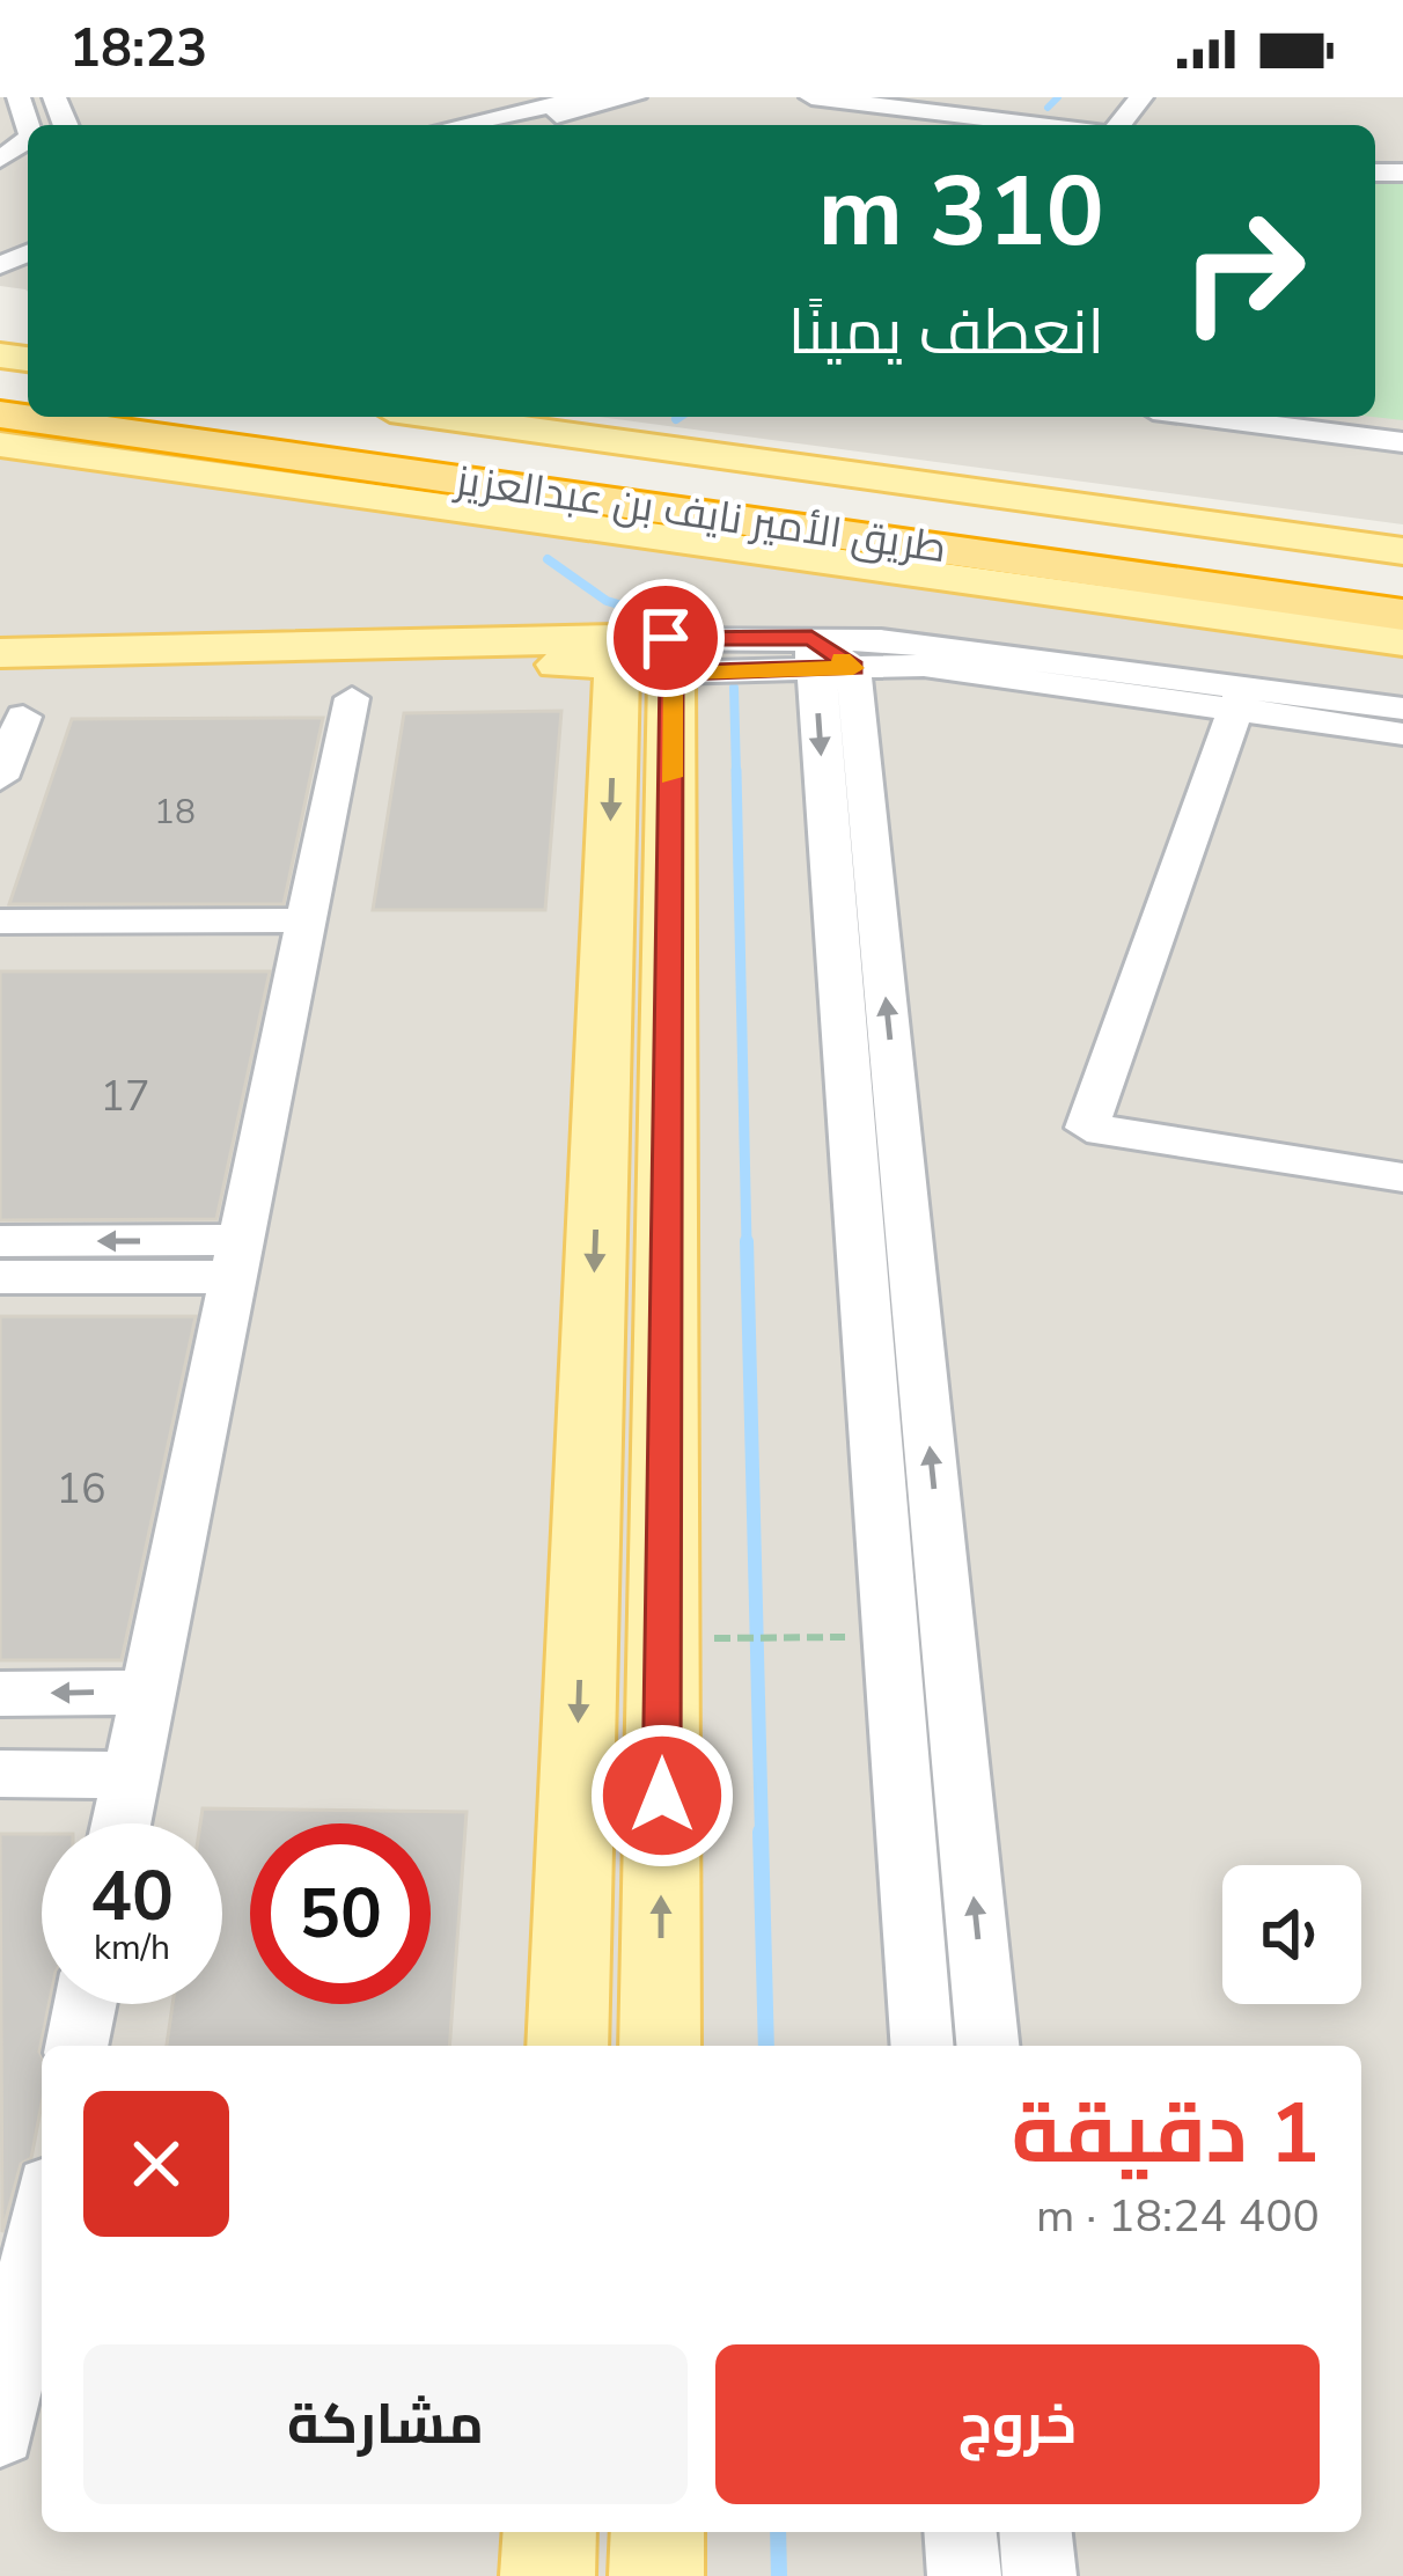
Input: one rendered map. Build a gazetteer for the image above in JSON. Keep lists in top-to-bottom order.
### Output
{
  "streets": {
    "highway": ["طريق الأمير نايف بن عبدالعزيز"]
  },
  "house_numbers": ["18", "17", "16"],
  "page": {
    "status": "18:23",
    "turn": ["310 m", "انعطف يمينًا"],
    "speed": "40 km/h",
    "limit": "50",
    "heading": ["1 دقيقة", "400 m · 18:24"],
    "buttons": ["خروج", "مشاركة"]
  }
}
